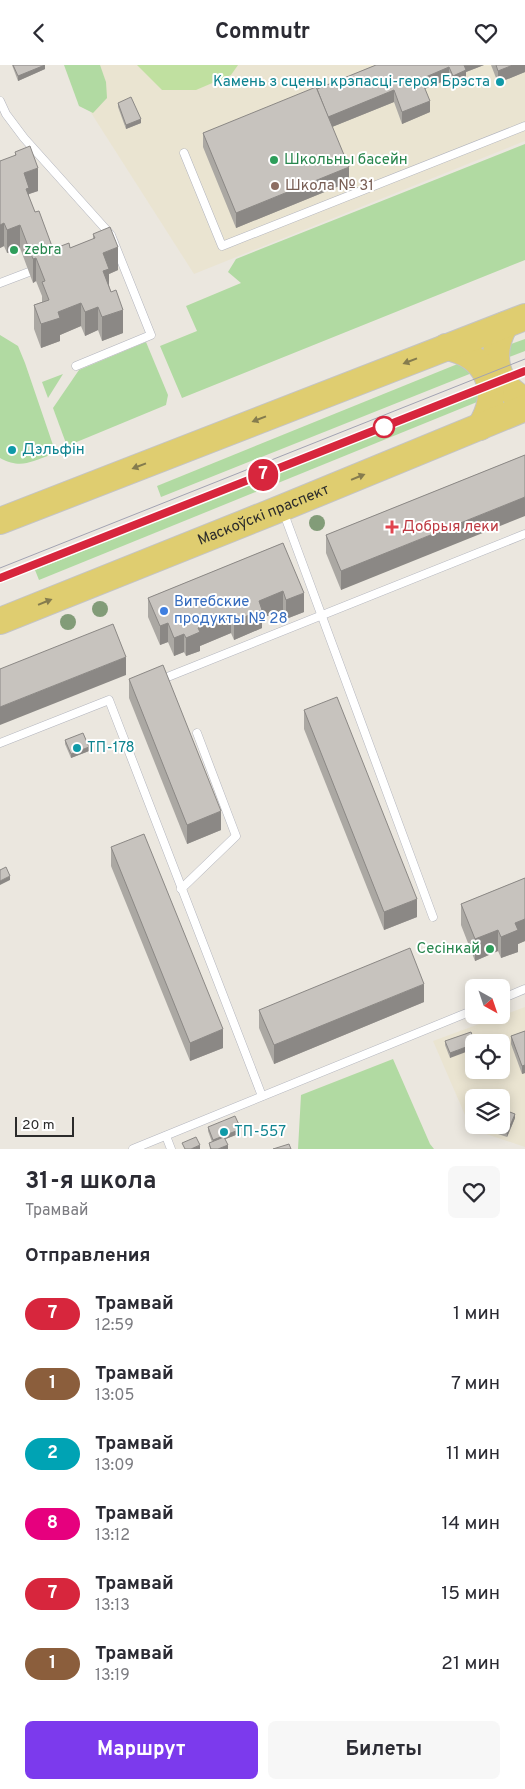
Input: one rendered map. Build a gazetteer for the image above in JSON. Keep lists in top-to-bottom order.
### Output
{
  "streets": {
    "main road": ["Маскоўскі праспект"]
  },
  "places": {
    "other": [
      "Камень з сцены крэпасці-героя Брэста",
      "Школьны басейн",
      "Школа № 31",
      "zebra",
      "Дэльфін",
      "Витебские продукты № 28",
      "ТП-178",
      "Сесінкай",
      "ТП-557"
    ],
    "health": ["Добрыя леки"]
  },
  "lines": ["tram line 7"],
  "scale_bar": "20 m",
  "north": "bottom right",
  "page": {
    "header": "Commutr",
    "on_map": "7",
    "scale": "20 m",
    "heading": [
      ["31-я школа", "Трамвай"],
      "Отправления"
    ],
    "list": [
      {
        "mark": "7",
        "name": "Трамвай",
        "note": "12:59",
        "value": "1 мин"
      },
      {
        "mark": "1",
        "name": "Трамвай",
        "note": "13:05",
        "value": "7 мин"
      },
      {
        "mark": "2",
        "name": "Трамвай",
        "note": "13:09",
        "value": "11 мин"
      },
      {
        "mark": "8",
        "name": "Трамвай",
        "note": "13:12",
        "value": "14 мин"
      },
      {
        "mark": "7",
        "name": "Трамвай",
        "note": "13:13",
        "value": "15 мин"
      },
      {
        "mark": "1",
        "name": "Трамвай",
        "note": "13:19",
        "value": "21 мин"
      }
    ],
    "buttons": ["Маршрут", "Билеты"]
  }
}
